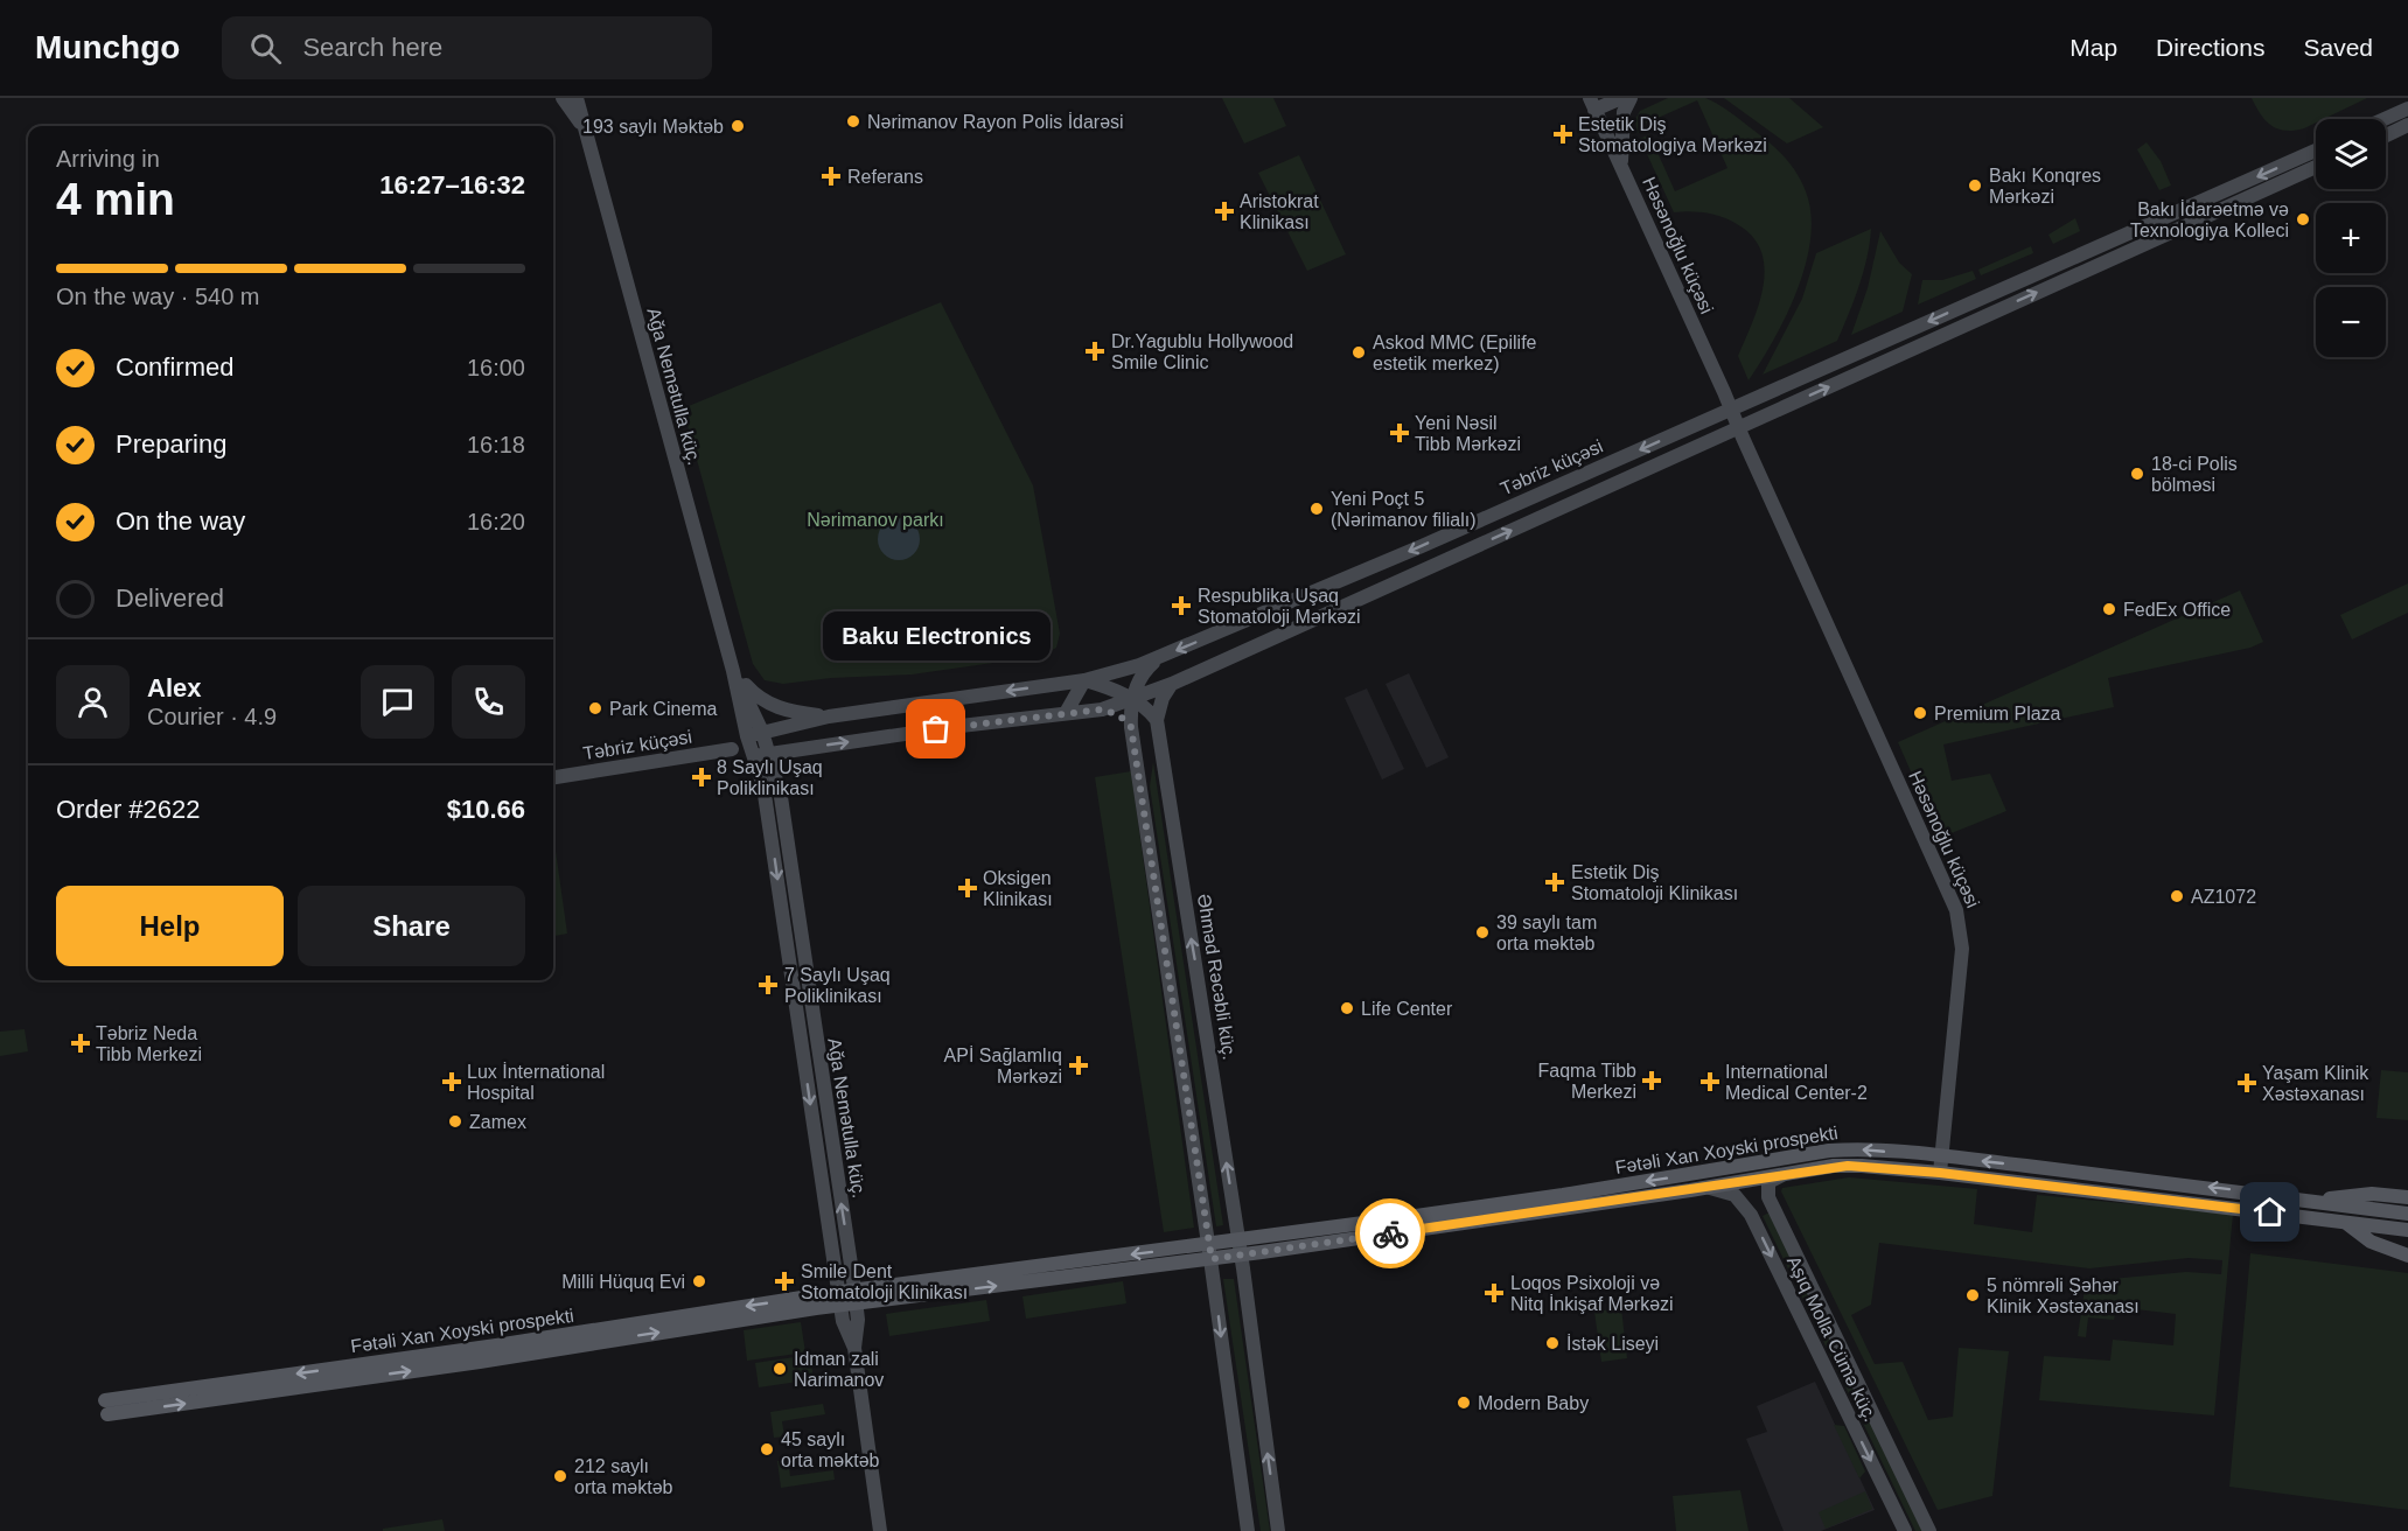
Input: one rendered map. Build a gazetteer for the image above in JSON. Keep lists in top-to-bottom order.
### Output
{
  "streets": {
    "main road": [
      "Həsənoğlu küçəsi",
      "Ağa Nemətulla küç.",
      "Təbriz küçəsi",
      "Əhməd Rəcəbli küç.",
      "Fətəli Xan Xoyski prospekti",
      "Aşıq Molla Cümə küç."
    ]
  },
  "crossings": [
    ["Həsənoğlu küçəsi", "Təbriz küçəsi"],
    ["Həsənoğlu küçəsi", "Fətəli Xan Xoyski prospekti"],
    ["Ağa Nemətulla küç.", "Təbriz küçəsi"],
    ["Ağa Nemətulla küç.", "Fətəli Xan Xoyski prospekti"],
    ["Əhməd Rəcəbli küç.", "Fətəli Xan Xoyski prospekti"],
    ["Fətəli Xan Xoyski prospekti", "Aşıq Molla Cümə küç."]
  ],
  "parks": ["Nərimanov parkı"],
  "places": {
    "other": [
      "Nərimanov Rayon Polis İdarəsi",
      "193 saylı Məktəb",
      "Bakı Konqres Mərkəzi",
      "Bakı İdarəetmə və Texnologiya Kolleci",
      "Askod MMC (Epilife estetik merkez)",
      "18-ci Polis bölməsi",
      "Yeni Poçt 5 (Nərimanov filialı)",
      "FedEx Office",
      "Park Cinema",
      "Premium Plaza",
      "Baku Electronics",
      "AZ1072",
      "39 saylı tam orta məktəb",
      "Life Center",
      "Zamex",
      "Milli Hüquq Evi",
      "5 nömrəli Şəhər Klinik Xəstəxanası",
      "İstək Liseyi",
      "Idman zali Narimanov",
      "Modern Baby",
      "45 saylı orta məktəb",
      "212 saylı orta məktəb"
    ],
    "health": [
      "Estetik Diş Stomatologiya Mərkəzi",
      "Referans",
      "Aristokrat Klinikası",
      "Dr.Yagublu Hollywood Smile Clinic",
      "Yeni Nəsil Tibb Mərkəzi",
      "Respublika Uşaq Stomatoloji Mərkəzi",
      "8 Saylı Uşaq Poliklinikası",
      "Estetik Diş Stomatoloji Klinikası",
      "Oksigen Klinikası",
      "7 Saylı Uşaq Poliklinikası",
      "Təbriz Neda Tibb Merkezi",
      "APİ Sağlamlıq Mərkəzi",
      "Faqma Tibb Merkezi",
      "Lux İnternational Hospital",
      "International Medical Center-2",
      "Yaşam Klinik Xəstəxanası",
      "Smile Dent Stomatoloji Klinikası",
      "Loqos Psixoloji və Nitq İnkişaf Mərkəzi"
    ]
  },
  "page": {
    "header": "Munchgo",
    "search": "Search here",
    "nav": ["Map", "Directions", "Saved"],
    "map_buttons": ["+", "−"],
    "heading": ["4 min", "Arriving in", "16:27–16:32"],
    "panel": [
      "Alex",
      "Courier · 4.9",
      "Order #2622",
      "$10.66"
    ],
    "bar": "On the way · 540 m",
    "list": [
      ["Confirmed", "16:00"],
      ["Preparing", "16:18"],
      ["On the way", "16:20"],
      "Delivered"
    ],
    "bubble": "Baku Electronics",
    "buttons": ["Help", "Share"]
  }
}
